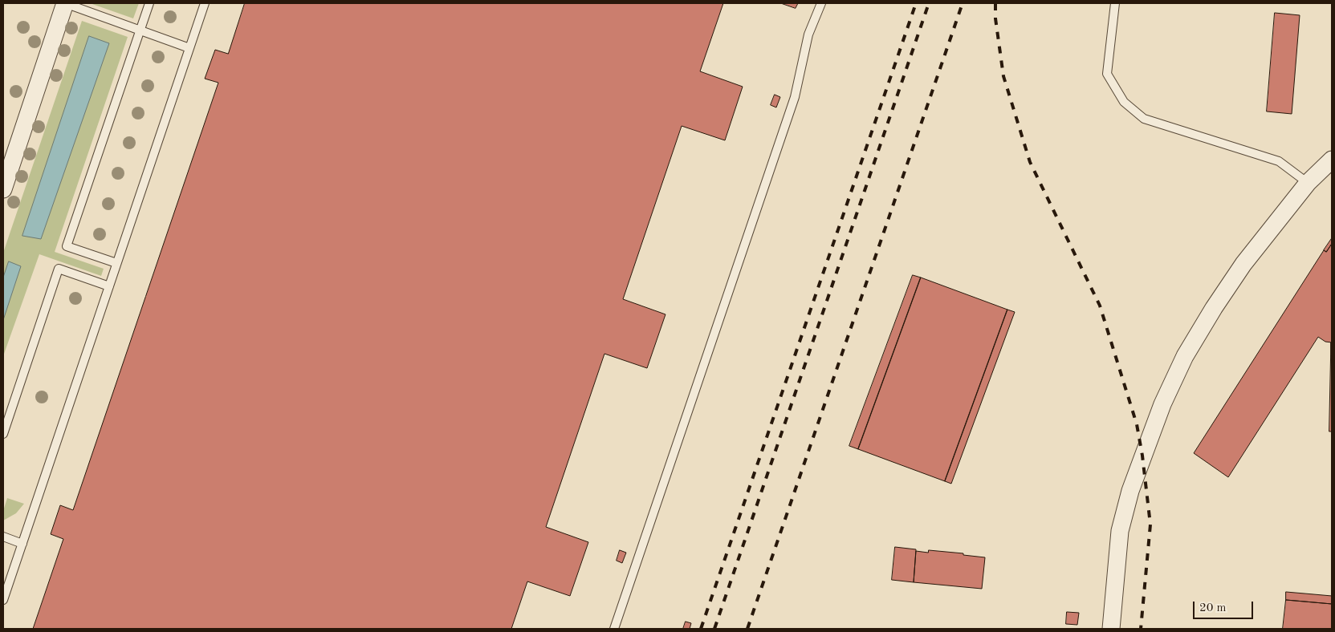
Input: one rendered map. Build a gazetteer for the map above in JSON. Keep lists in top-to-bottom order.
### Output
{
  "scale_bar": "20 m"
}
